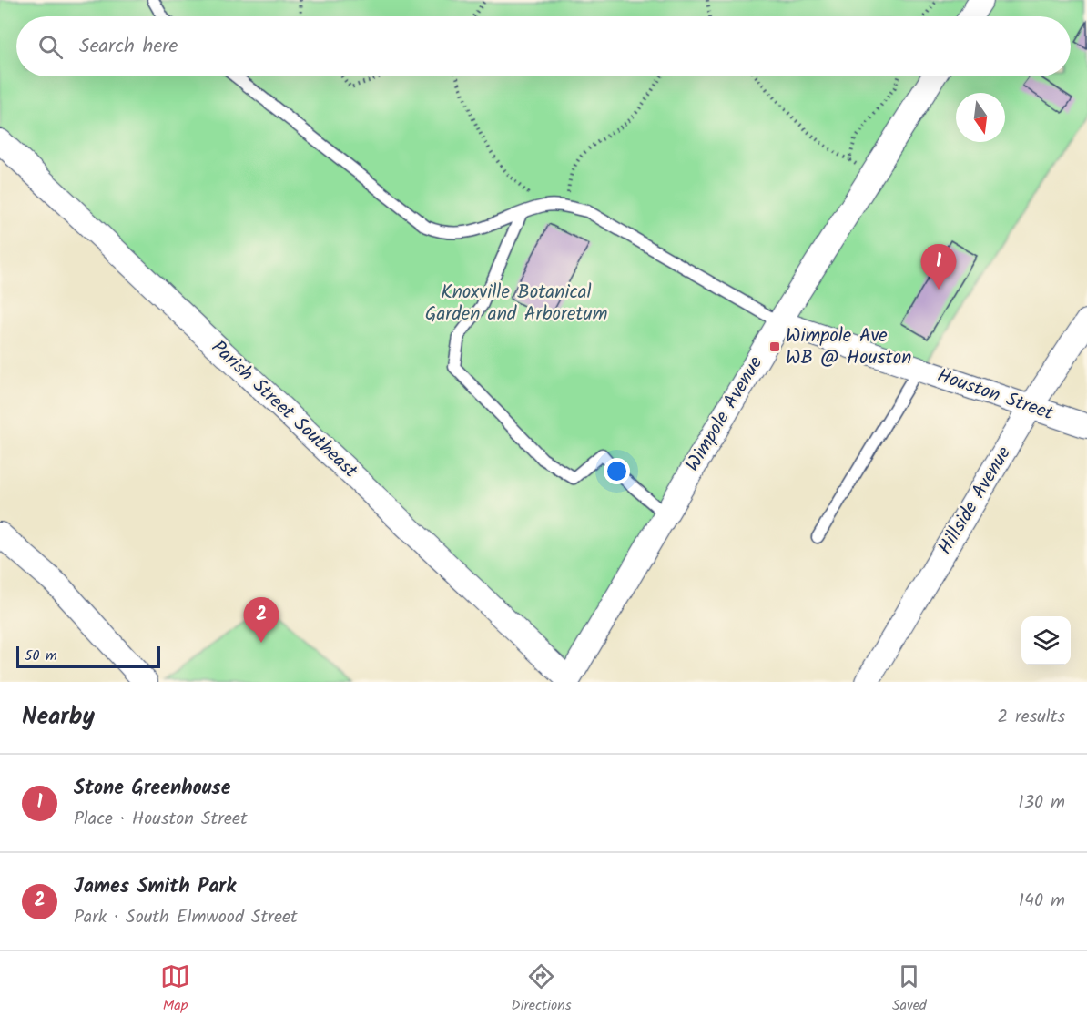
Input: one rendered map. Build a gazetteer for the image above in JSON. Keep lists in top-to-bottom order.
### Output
{
  "streets": {
    "street": [
      "Houston Street",
      "Parish Street Southeast",
      "Wimpole Avenue",
      "Hillside Avenue"
    ]
  },
  "crossings": [
    ["Houston Street", "Wimpole Avenue"],
    ["Houston Street", "Hillside Avenue"],
    ["Parish Street Southeast", "Wimpole Avenue"]
  ],
  "parks": ["Knoxville Botanical Garden and Arboretum"],
  "places": {
    "transit": ["Wimpole Ave WB @ Houston"]
  },
  "scale_bar": "50 m",
  "north": "bottom",
  "page": {
    "search": "Search here",
    "pins": ["1", "2"],
    "scale": "50 m",
    "heading": ["Nearby", "2 results"],
    "list": [
      {
        "mark": "1",
        "name": "Stone Greenhouse",
        "note": "Place · Houston Street",
        "value": "130 m"
      },
      {
        "mark": "2",
        "name": "James Smith Park",
        "note": "Park · South Elmwood Street",
        "value": "140 m"
      }
    ],
    "nav": ["Map", "Directions", "Saved"]
  }
}
